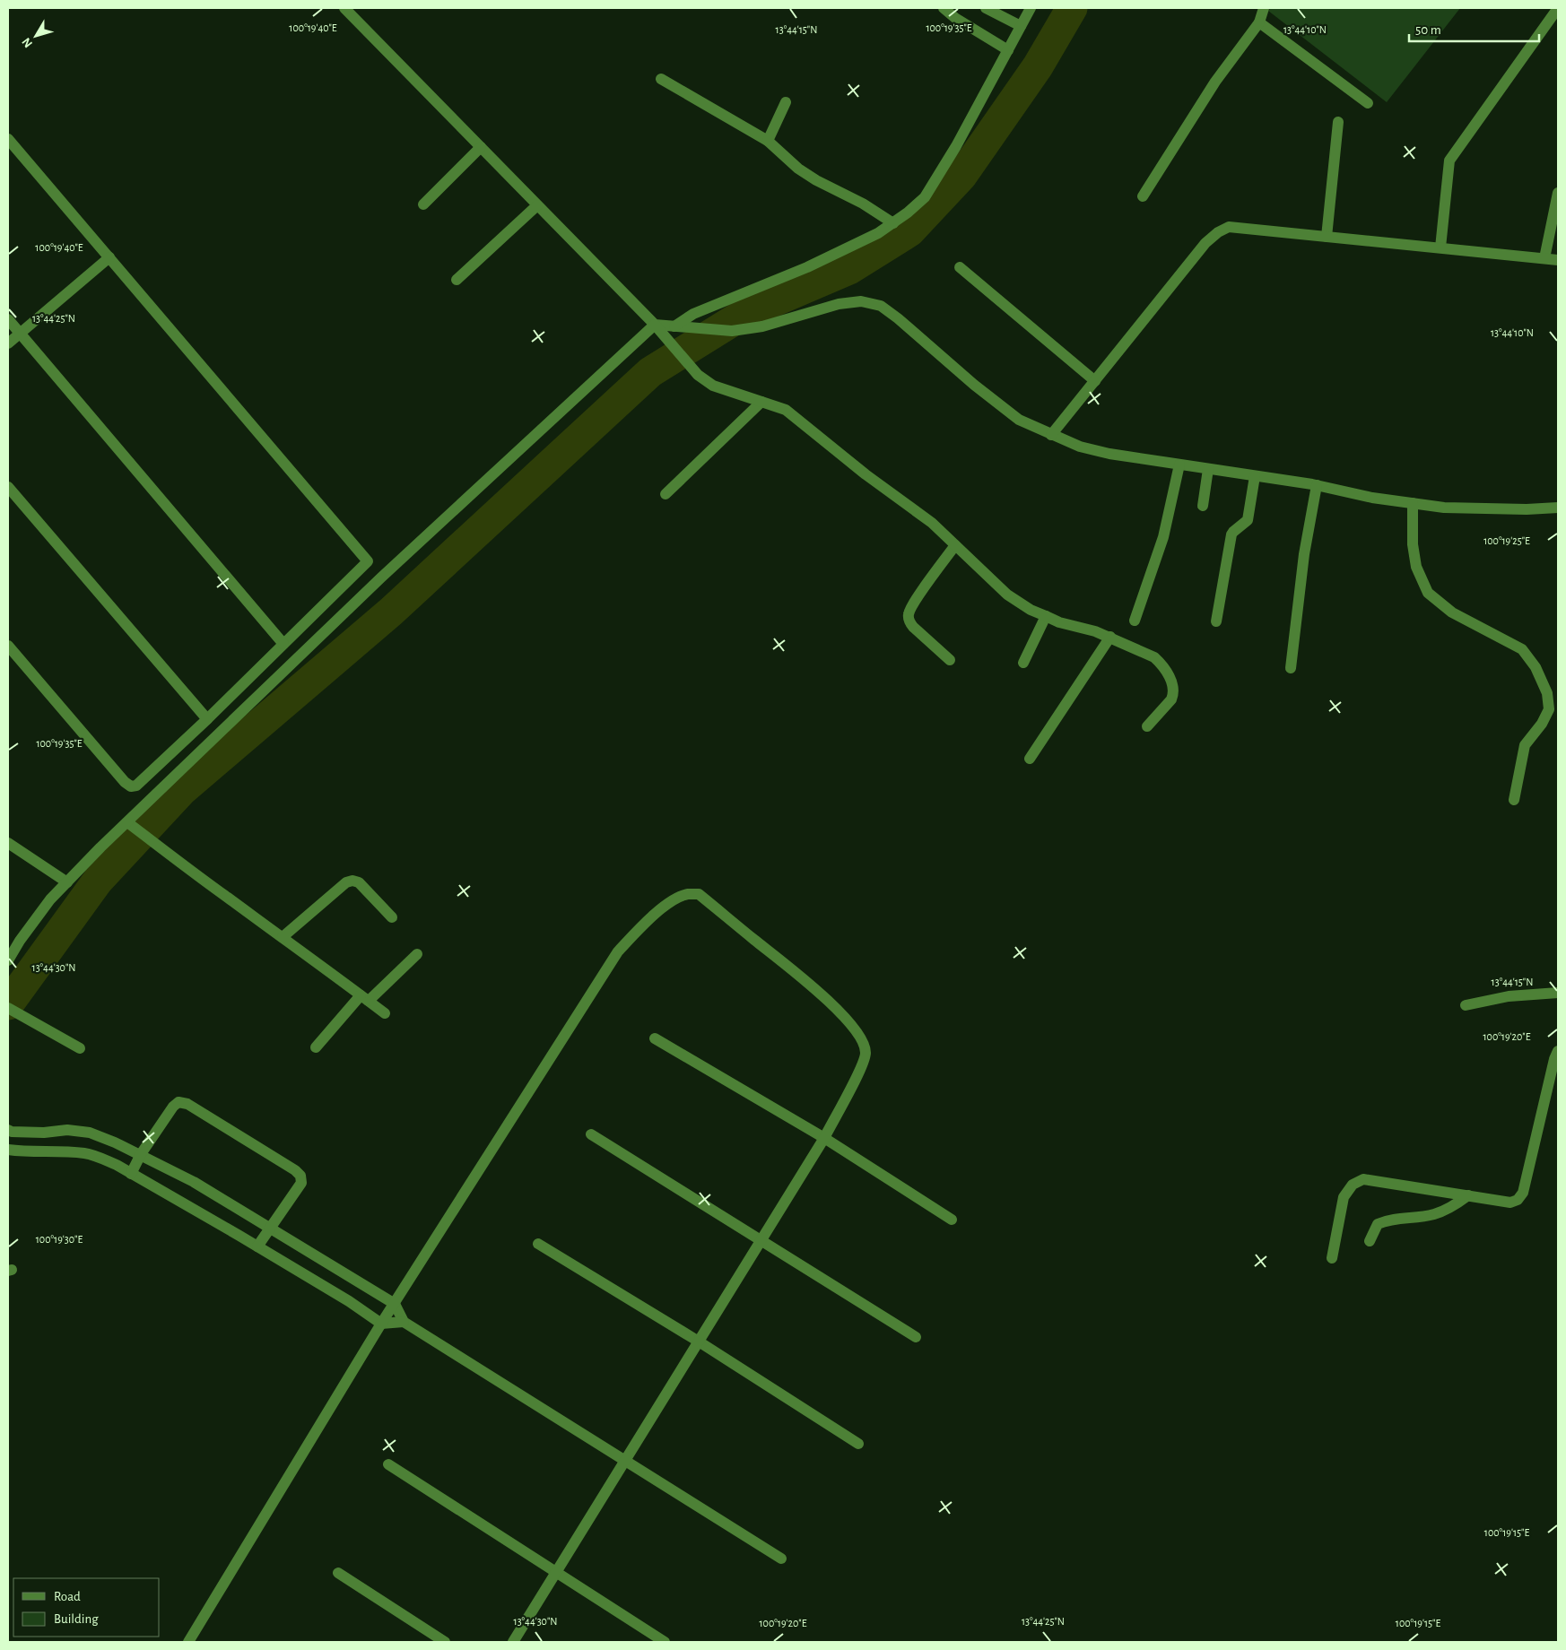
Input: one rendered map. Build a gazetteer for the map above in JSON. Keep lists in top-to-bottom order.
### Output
{
  "legend": ["Road", "Building"],
  "scale_bar": "50 m",
  "north": "bottom left",
  "coordinates": [
    "100°19'40\"E",
    "100°19'35\"E",
    "13°44'15\"N",
    "13°44'10\"N",
    "13°44'25\"N",
    "100°19'25\"E",
    "13°44'30\"N",
    "100°19'20\"E",
    "100°19'30\"E",
    "100°19'15\"E"
  ]
}
